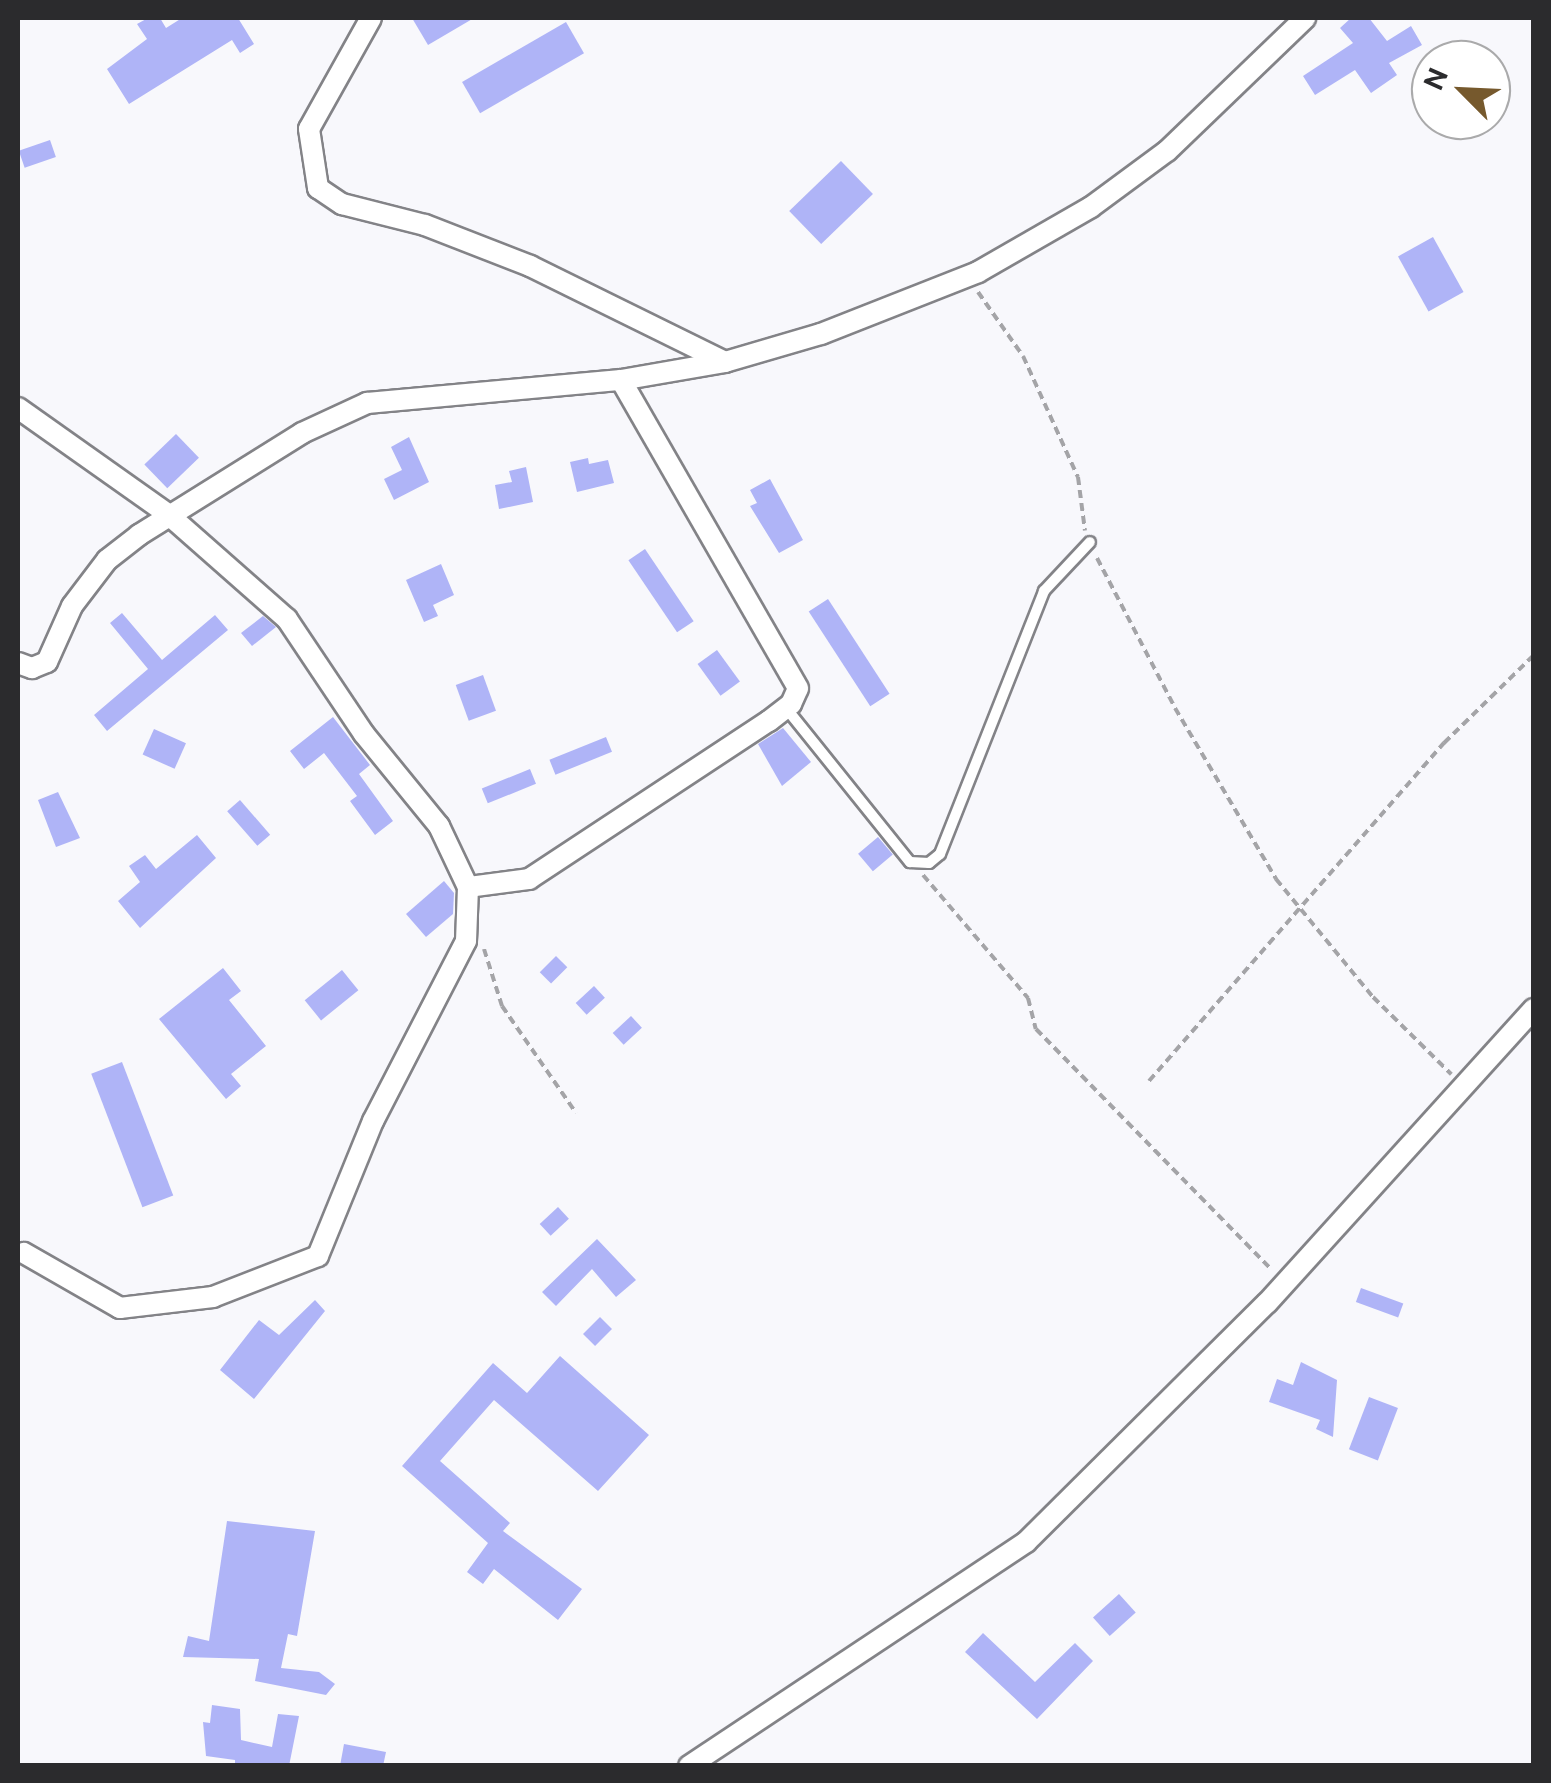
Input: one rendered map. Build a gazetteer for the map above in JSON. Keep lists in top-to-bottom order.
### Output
{
  "north": "top left"
}
